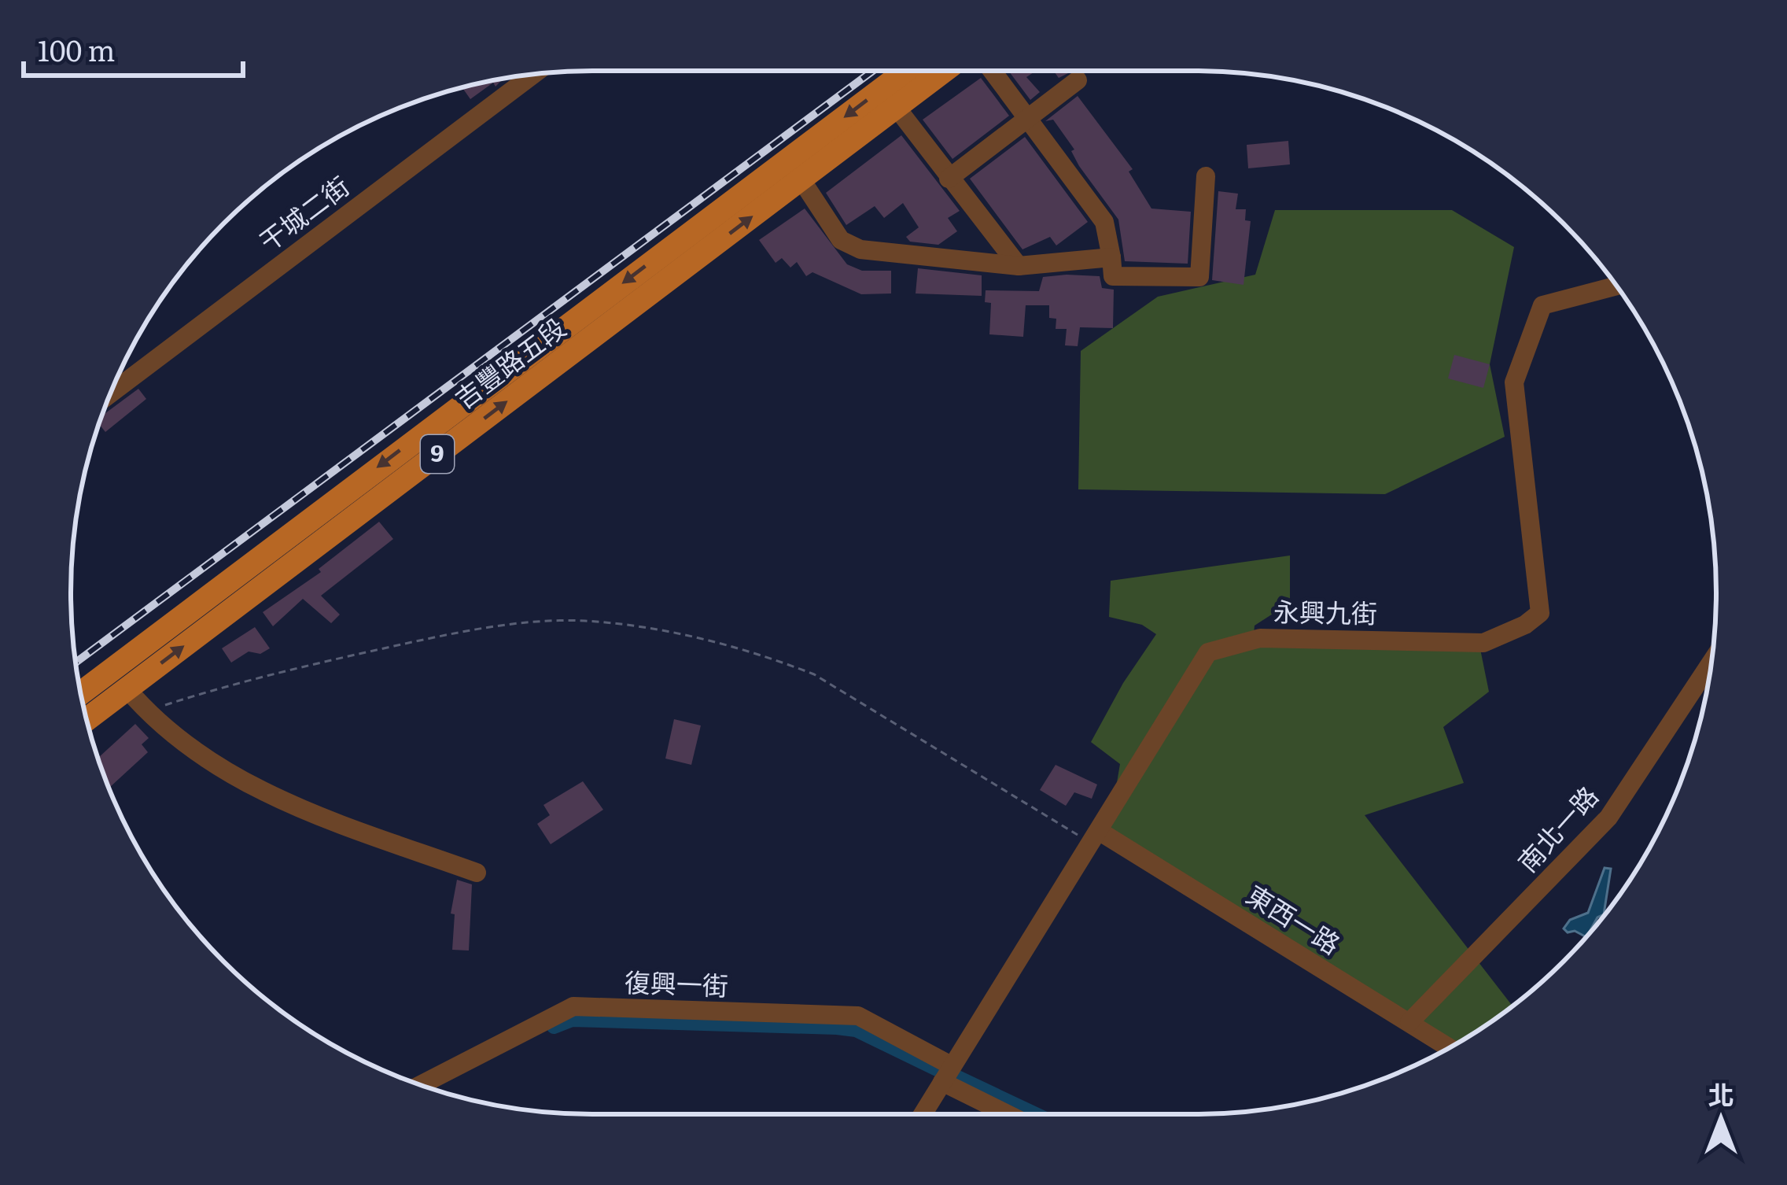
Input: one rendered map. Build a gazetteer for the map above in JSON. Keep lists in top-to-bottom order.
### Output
{
  "streets": {
    "main road": ["吉豐路五段", "9"],
    "street": [
      "干城二街",
      "永興九街",
      "南北一路",
      "東西一路",
      "復興一街"
    ]
  },
  "crossings": [
    ["吉豐路五段", "9"],
    ["永興九街", "東西一路"],
    ["永興九街", "復興一街"],
    ["南北一路", "東西一路"]
  ],
  "scale_bar": "100 m",
  "north": "top"
}
